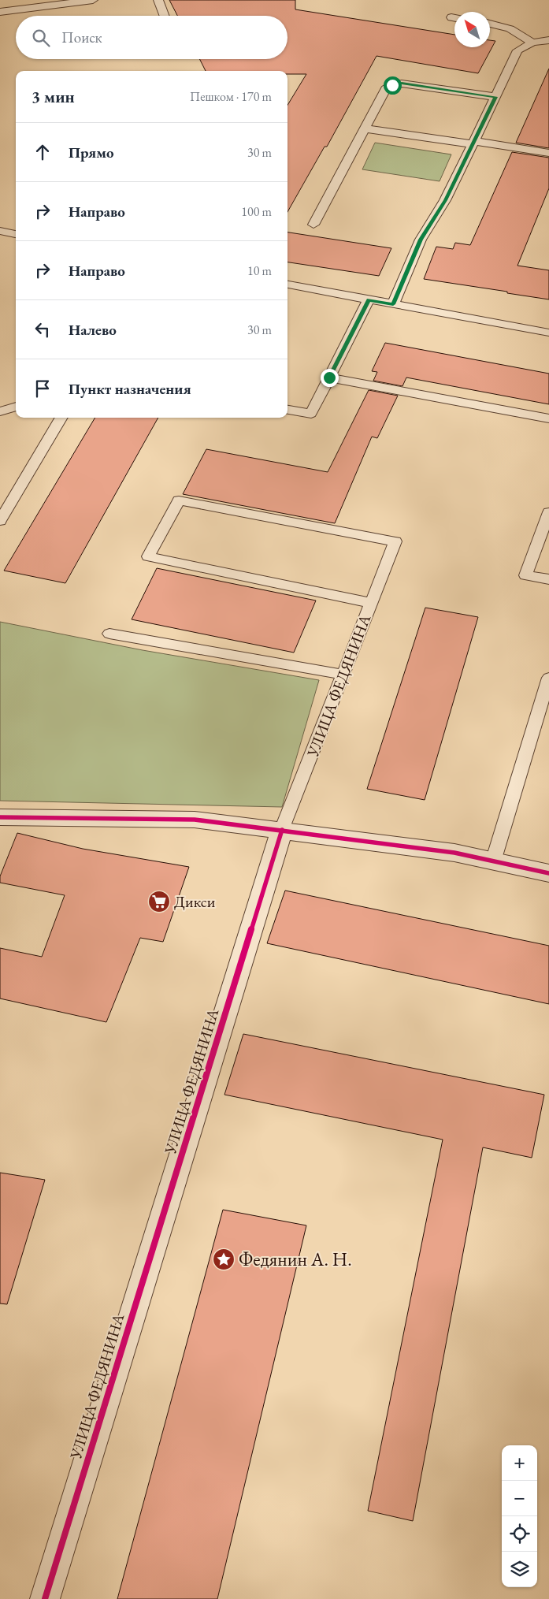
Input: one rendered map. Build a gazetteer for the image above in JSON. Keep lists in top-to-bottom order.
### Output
{
  "streets": {
    "street": ["УЛИЦА ФЕДЯНИНА"]
  },
  "places": {
    "supermarket": ["Дикси"],
    "place": ["Федянин А. Н."]
  },
  "north": "top left",
  "page": {
    "search": "Поиск",
    "heading": ["3 мин", "Пешком · 170 m"],
    "list": [
      ["Прямо", "30 m"],
      ["Направо", "100 m"],
      ["Направо", "10 m"],
      ["Налево", "30 m"],
      "Пункт назначения"
    ],
    "map_buttons": ["+", "−"]
  }
}
